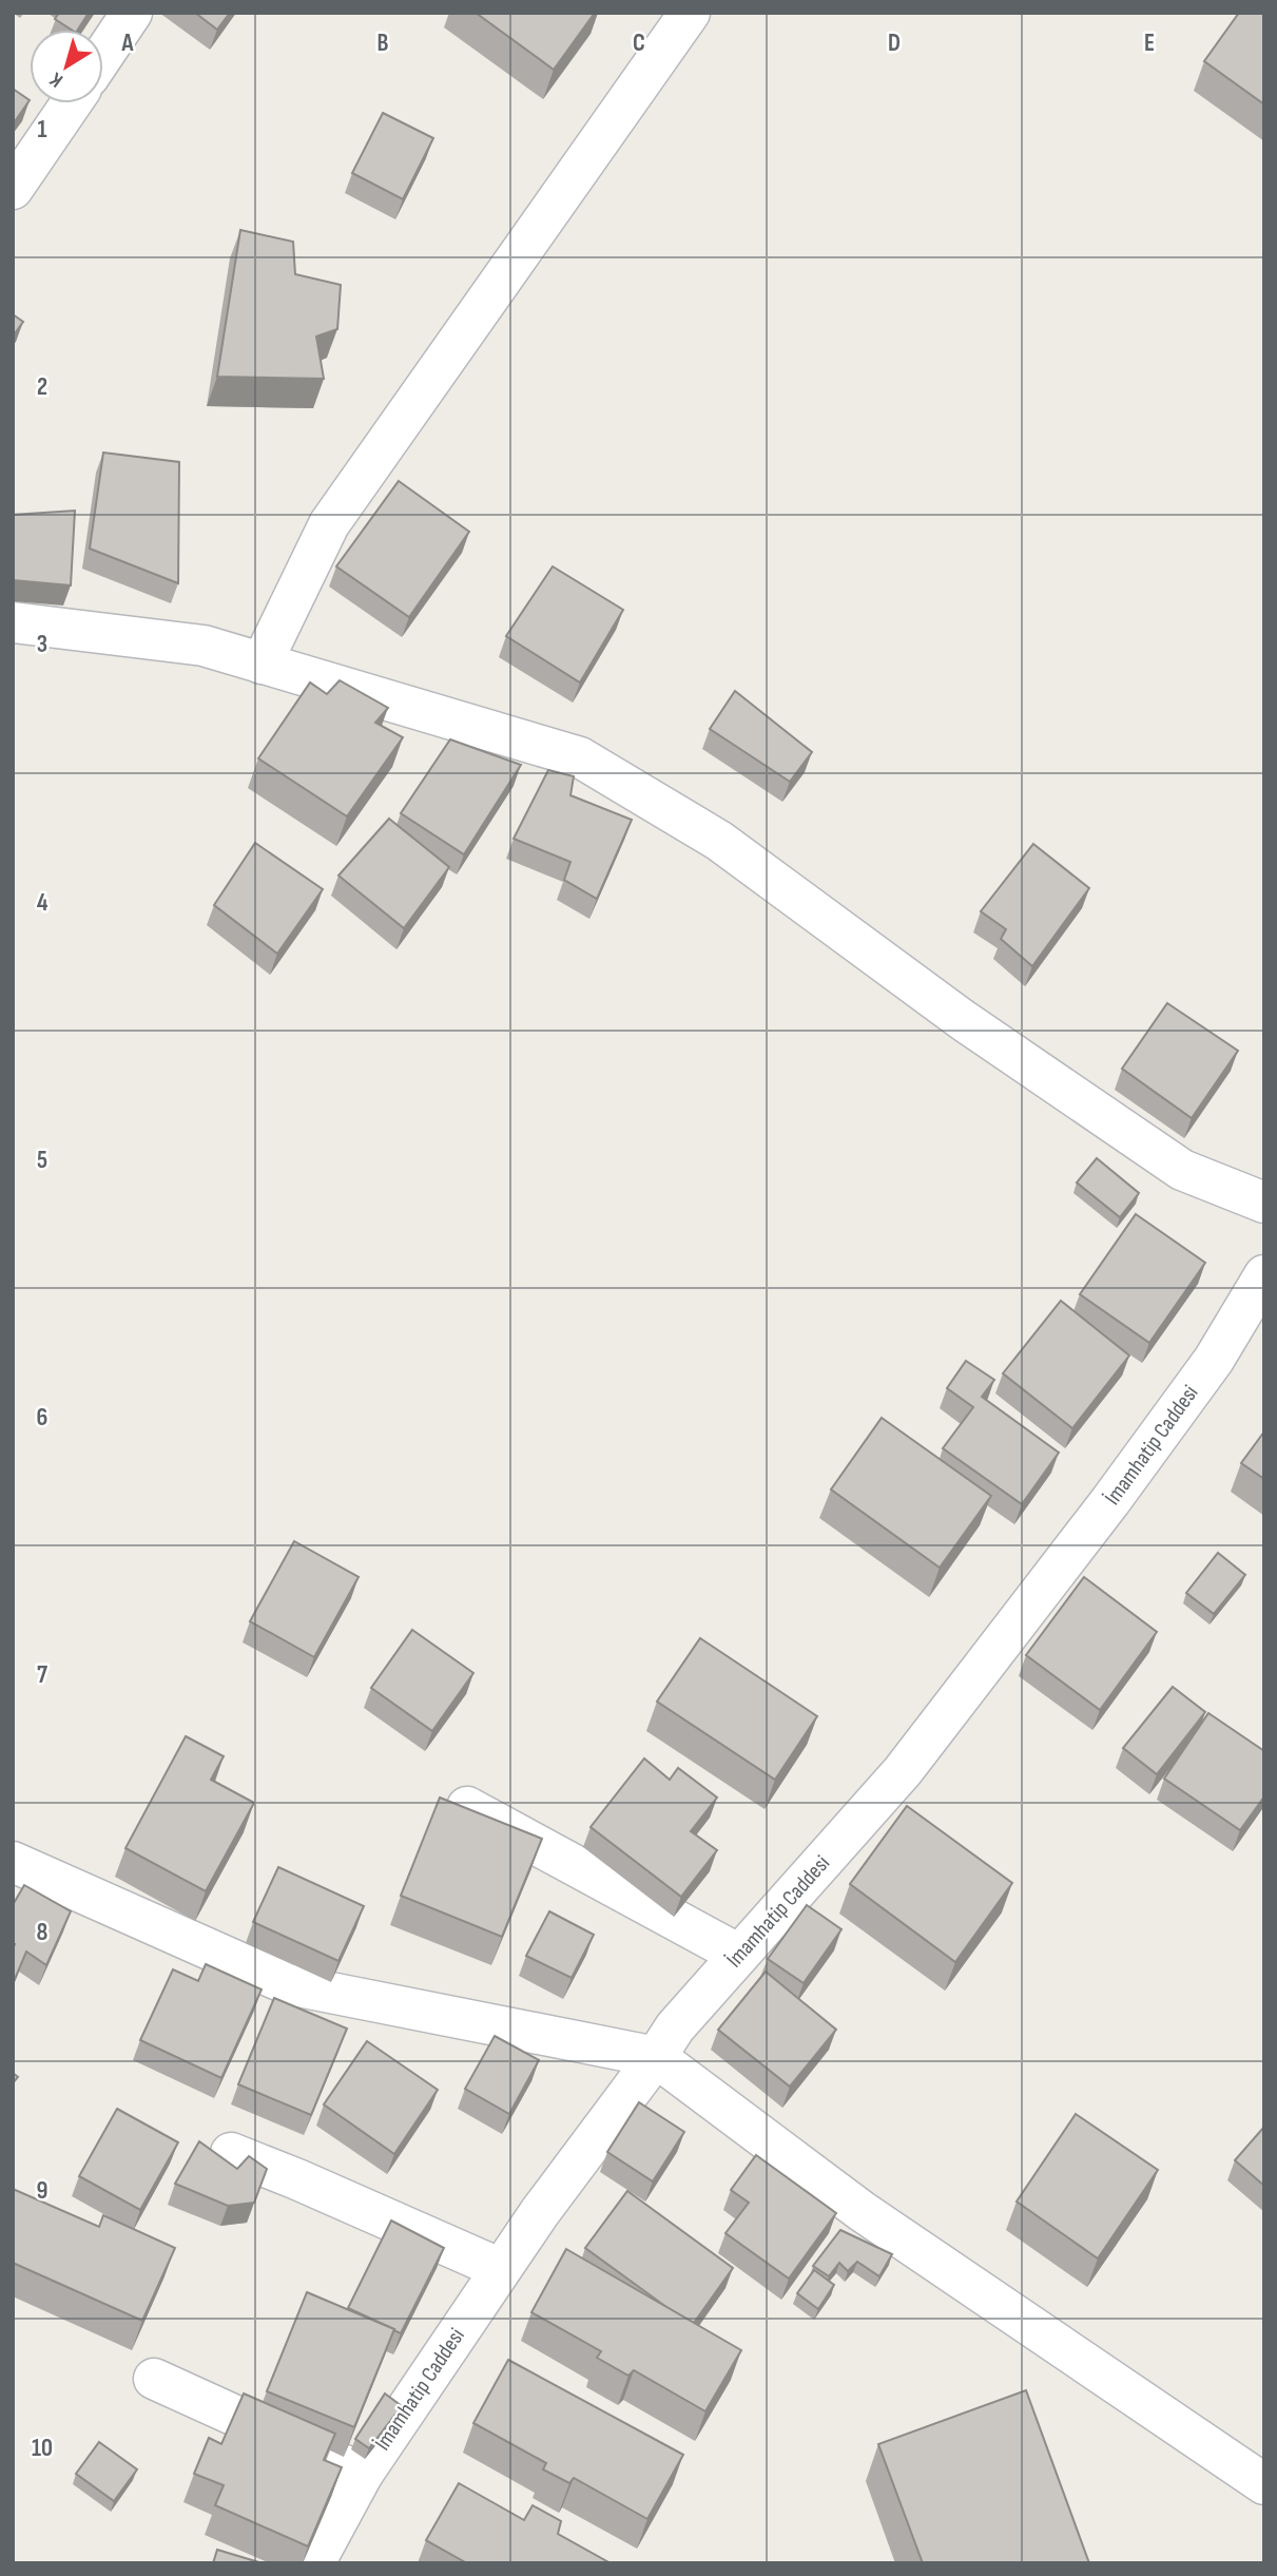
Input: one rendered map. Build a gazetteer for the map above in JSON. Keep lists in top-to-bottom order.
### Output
{
  "streets": {
    "street": ["İmamhatip Caddesi"]
  },
  "north": "bottom left",
  "grid": {
    "columns": [
      "A",
      "B",
      "C",
      "D",
      "E"
    ],
    "rows": [
      "1",
      "2",
      "3",
      "4",
      "5",
      "6",
      "7",
      "8",
      "9",
      "10"
    ]
  }
}
